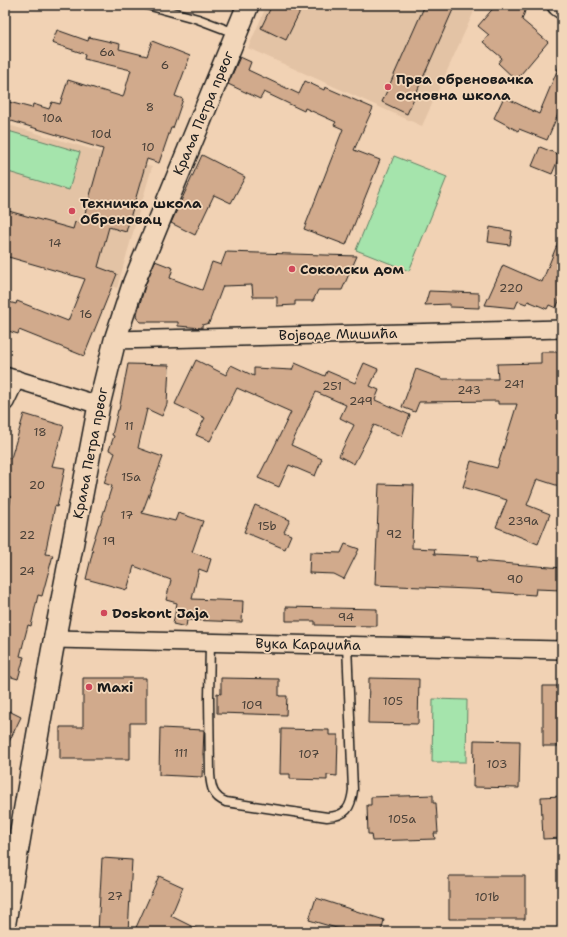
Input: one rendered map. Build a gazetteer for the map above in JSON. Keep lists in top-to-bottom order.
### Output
{
  "streets": {
    "street": ["Краља Петра првог", "Војводе Мишића", "Вука Караџића"]
  },
  "crossings": [
    ["Краља Петра првог", "Војводе Мишића"],
    ["Краља Петра првог", "Вука Караџића"]
  ],
  "places": [
    "Прва обреновачка основна школа",
    "Техничка школа Обреновац",
    "Соколски дом",
    "Doskont Jaja",
    "Maxi"
  ],
  "house_numbers": [
    "6a",
    "6",
    "8",
    "10a",
    "10d",
    "10",
    "14",
    "220",
    "16",
    "241",
    "251",
    "243",
    "249",
    "11",
    "18",
    "15a",
    "20",
    "17",
    "239a",
    "15b",
    "92",
    "22",
    "19",
    "24",
    "90",
    "94",
    "105",
    "109",
    "111",
    "107",
    "103",
    "105a",
    "27",
    "101b"
  ]
}
